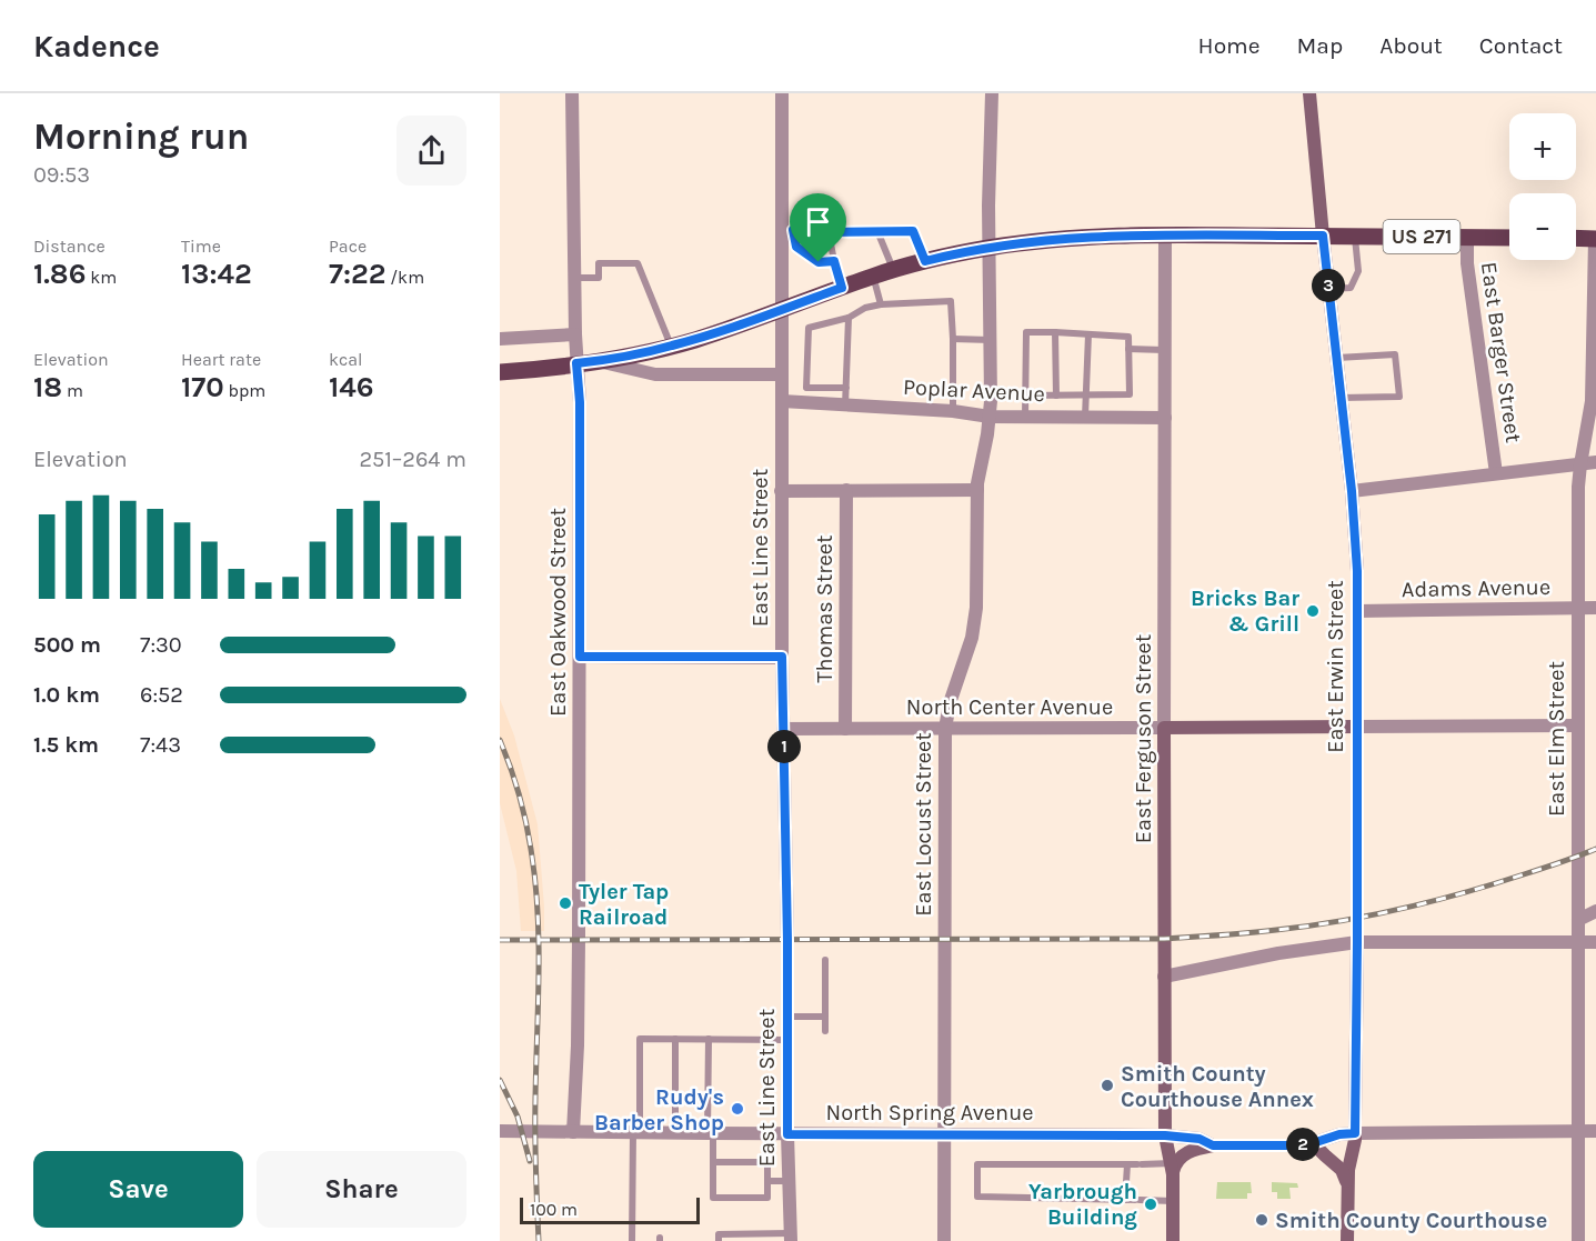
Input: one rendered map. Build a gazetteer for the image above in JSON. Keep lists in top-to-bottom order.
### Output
{
  "streets": {
    "main road": [
      "US 271",
      "East Erwin Street",
      "North Center Avenue",
      "East Ferguson Street"
    ],
    "street": [
      "East Barger Street",
      "Poplar Avenue",
      "East Line Street",
      "Adams Avenue",
      "Thomas Street",
      "East Oakwood Street",
      "East Elm Street",
      "East Locust Street",
      "North Spring Avenue"
    ]
  },
  "crossings": [
    ["US 271", "East Barger Street"],
    ["US 271", "East Line Street"],
    ["US 271", "East Oakwood Street"],
    ["US 271", "East Erwin Street"],
    ["US 271", "East Ferguson Street"],
    ["US 271", "East Locust Street"],
    ["Poplar Avenue", "East Line Street"],
    ["Poplar Avenue", "East Ferguson Street"],
    ["Poplar Avenue", "East Locust Street"],
    ["East Line Street", "North Center Avenue"],
    ["East Line Street", "North Spring Avenue"],
    ["Adams Avenue", "East Erwin Street"],
    ["Adams Avenue", "East Elm Street"],
    ["Thomas Street", "North Center Avenue"],
    ["East Oakwood Street", "North Spring Avenue"],
    ["East Erwin Street", "North Center Avenue"],
    ["East Erwin Street", "North Spring Avenue"],
    ["North Center Avenue", "East Ferguson Street"],
    ["North Center Avenue", "East Locust Street"],
    ["East Ferguson Street", "North Spring Avenue"],
    ["East Elm Street", "North Spring Avenue"],
    ["East Locust Street", "North Spring Avenue"]
  ],
  "places": [
    "Bricks Bar & Grill",
    "Tyler Tap Railroad",
    "Smith County Courthouse Annex",
    "Rudy's Barber Shop",
    "Yarbrough Building",
    "Smith County Courthouse"
  ],
  "scale_bar": "100 m",
  "page": {
    "header": "Kadence",
    "nav": [
      "Home",
      "Map",
      "About",
      "Contact"
    ],
    "heading": ["Morning run", "09:53"],
    "map_buttons": ["+", "−"],
    "stats": [
      ["Distance", "1.86 km"],
      ["Time", "13:42"],
      ["Pace", "7:22 /km"],
      ["Elevation", "18 m"],
      ["Heart rate", "170 bpm"],
      ["kcal", "146"]
    ],
    "pins": ["3", "1", "2"],
    "chart": ["Elevation", "251–264 m"],
    "list": [
      {
        "name": "500 m",
        "note": "7:30"
      },
      {
        "name": "1.0 km",
        "note": "6:52"
      },
      {
        "name": "1.5 km",
        "note": "7:43"
      }
    ],
    "buttons": ["Save", "Share"],
    "scale": "100 m"
  }
}
